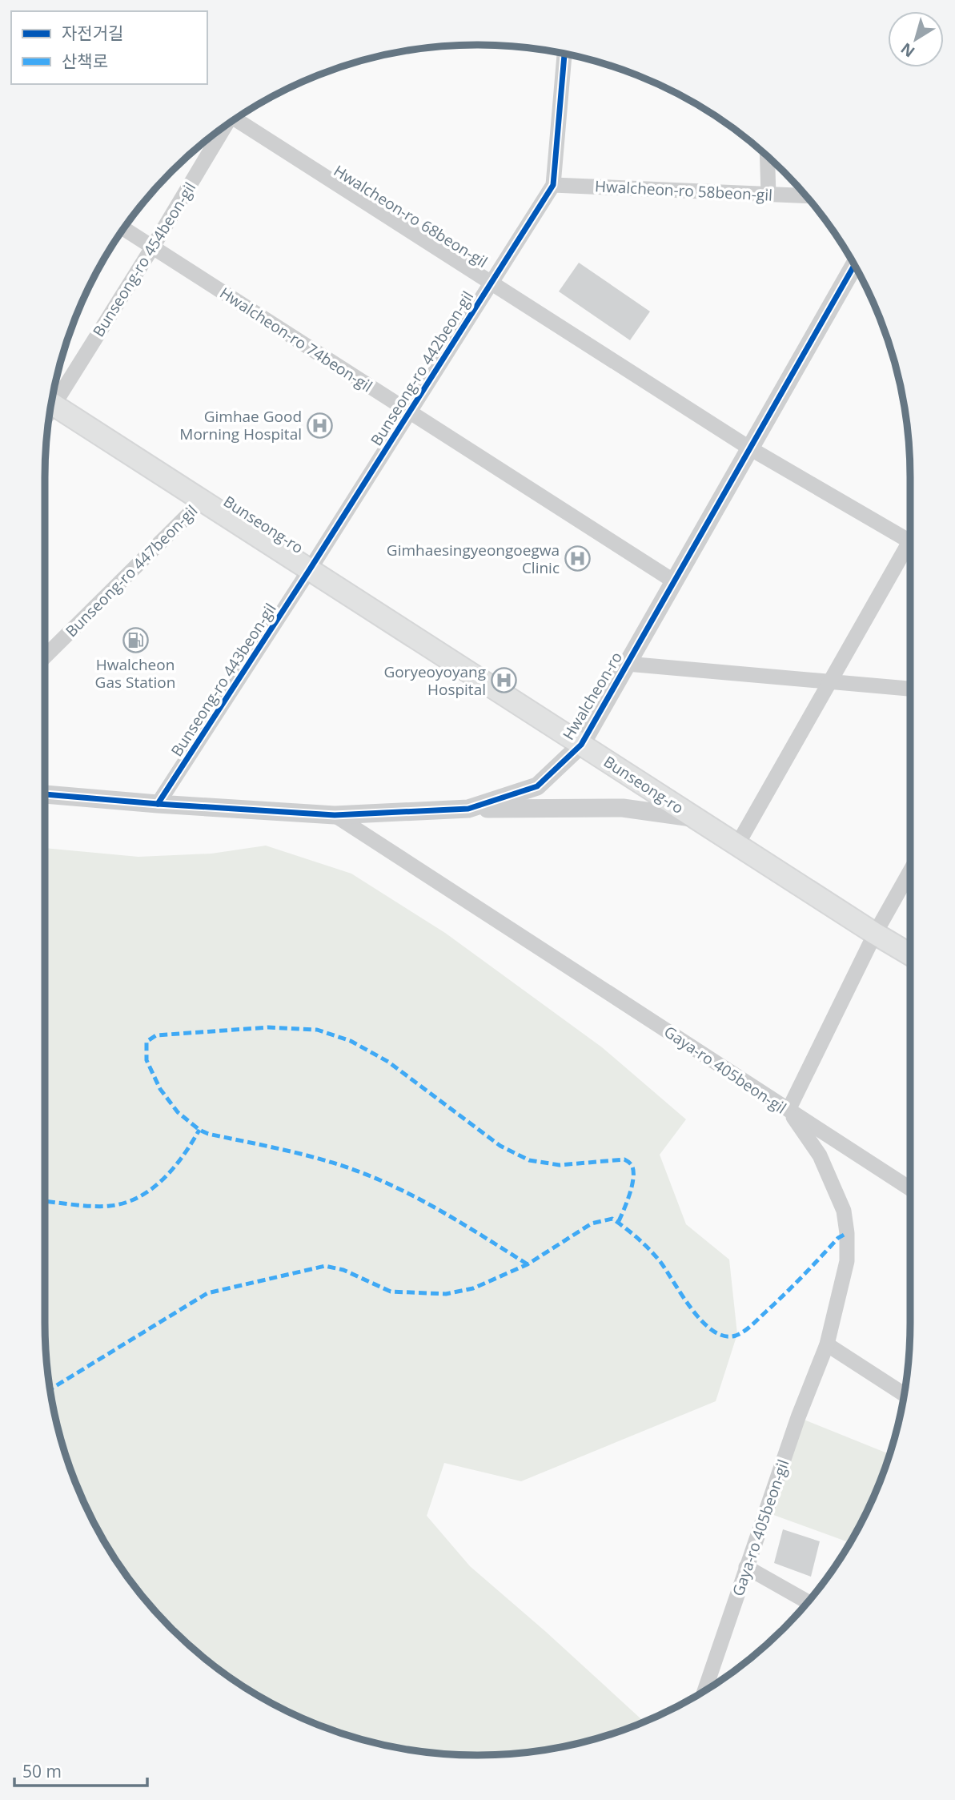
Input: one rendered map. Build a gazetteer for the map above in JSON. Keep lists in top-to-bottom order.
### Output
{
  "streets": {
    "main road": ["Bunseong-ro"],
    "street": [
      "Hwalcheon-ro 58beon-gil",
      "Hwalcheon-ro 68beon-gil",
      "Bunseong-ro 454beon-gil",
      "Hwalcheon-ro 74beon-gil",
      "Bunseong-ro 442beon-gil",
      "Bunseong-ro 447beon-gil",
      "Bunseong-ro 443beon-gil",
      "Hwalcheon-ro",
      "Gaya-ro 405beon-gil"
    ]
  },
  "crossings": [
    ["Hwalcheon-ro 58beon-gil", "Bunseong-ro 442beon-gil"],
    ["Hwalcheon-ro 68beon-gil", "Bunseong-ro 442beon-gil"],
    ["Hwalcheon-ro 68beon-gil", "Hwalcheon-ro"],
    ["Bunseong-ro 454beon-gil", "Hwalcheon-ro 74beon-gil"],
    ["Hwalcheon-ro 74beon-gil", "Bunseong-ro 442beon-gil"],
    ["Hwalcheon-ro 74beon-gil", "Hwalcheon-ro"],
    ["Bunseong-ro 442beon-gil", "Bunseong-ro"],
    ["Bunseong-ro 442beon-gil", "Bunseong-ro 443beon-gil"],
    ["Bunseong-ro", "Bunseong-ro 447beon-gil"],
    ["Bunseong-ro", "Bunseong-ro 443beon-gil"],
    ["Bunseong-ro", "Hwalcheon-ro"],
    ["Bunseong-ro 443beon-gil", "Hwalcheon-ro"],
    ["Hwalcheon-ro", "Gaya-ro 405beon-gil"]
  ],
  "places": {
    "hospital": ["Gimhae Good Morning Hospital", "Gimhaesingyeongoegwa Clinic", "Goryeoyoyang Hospital"],
    "fuel station": ["Hwalcheon Gas Station"]
  },
  "legend": ["자전거길", "산책로"],
  "scale_bar": "50 m",
  "north": "bottom left"
}
